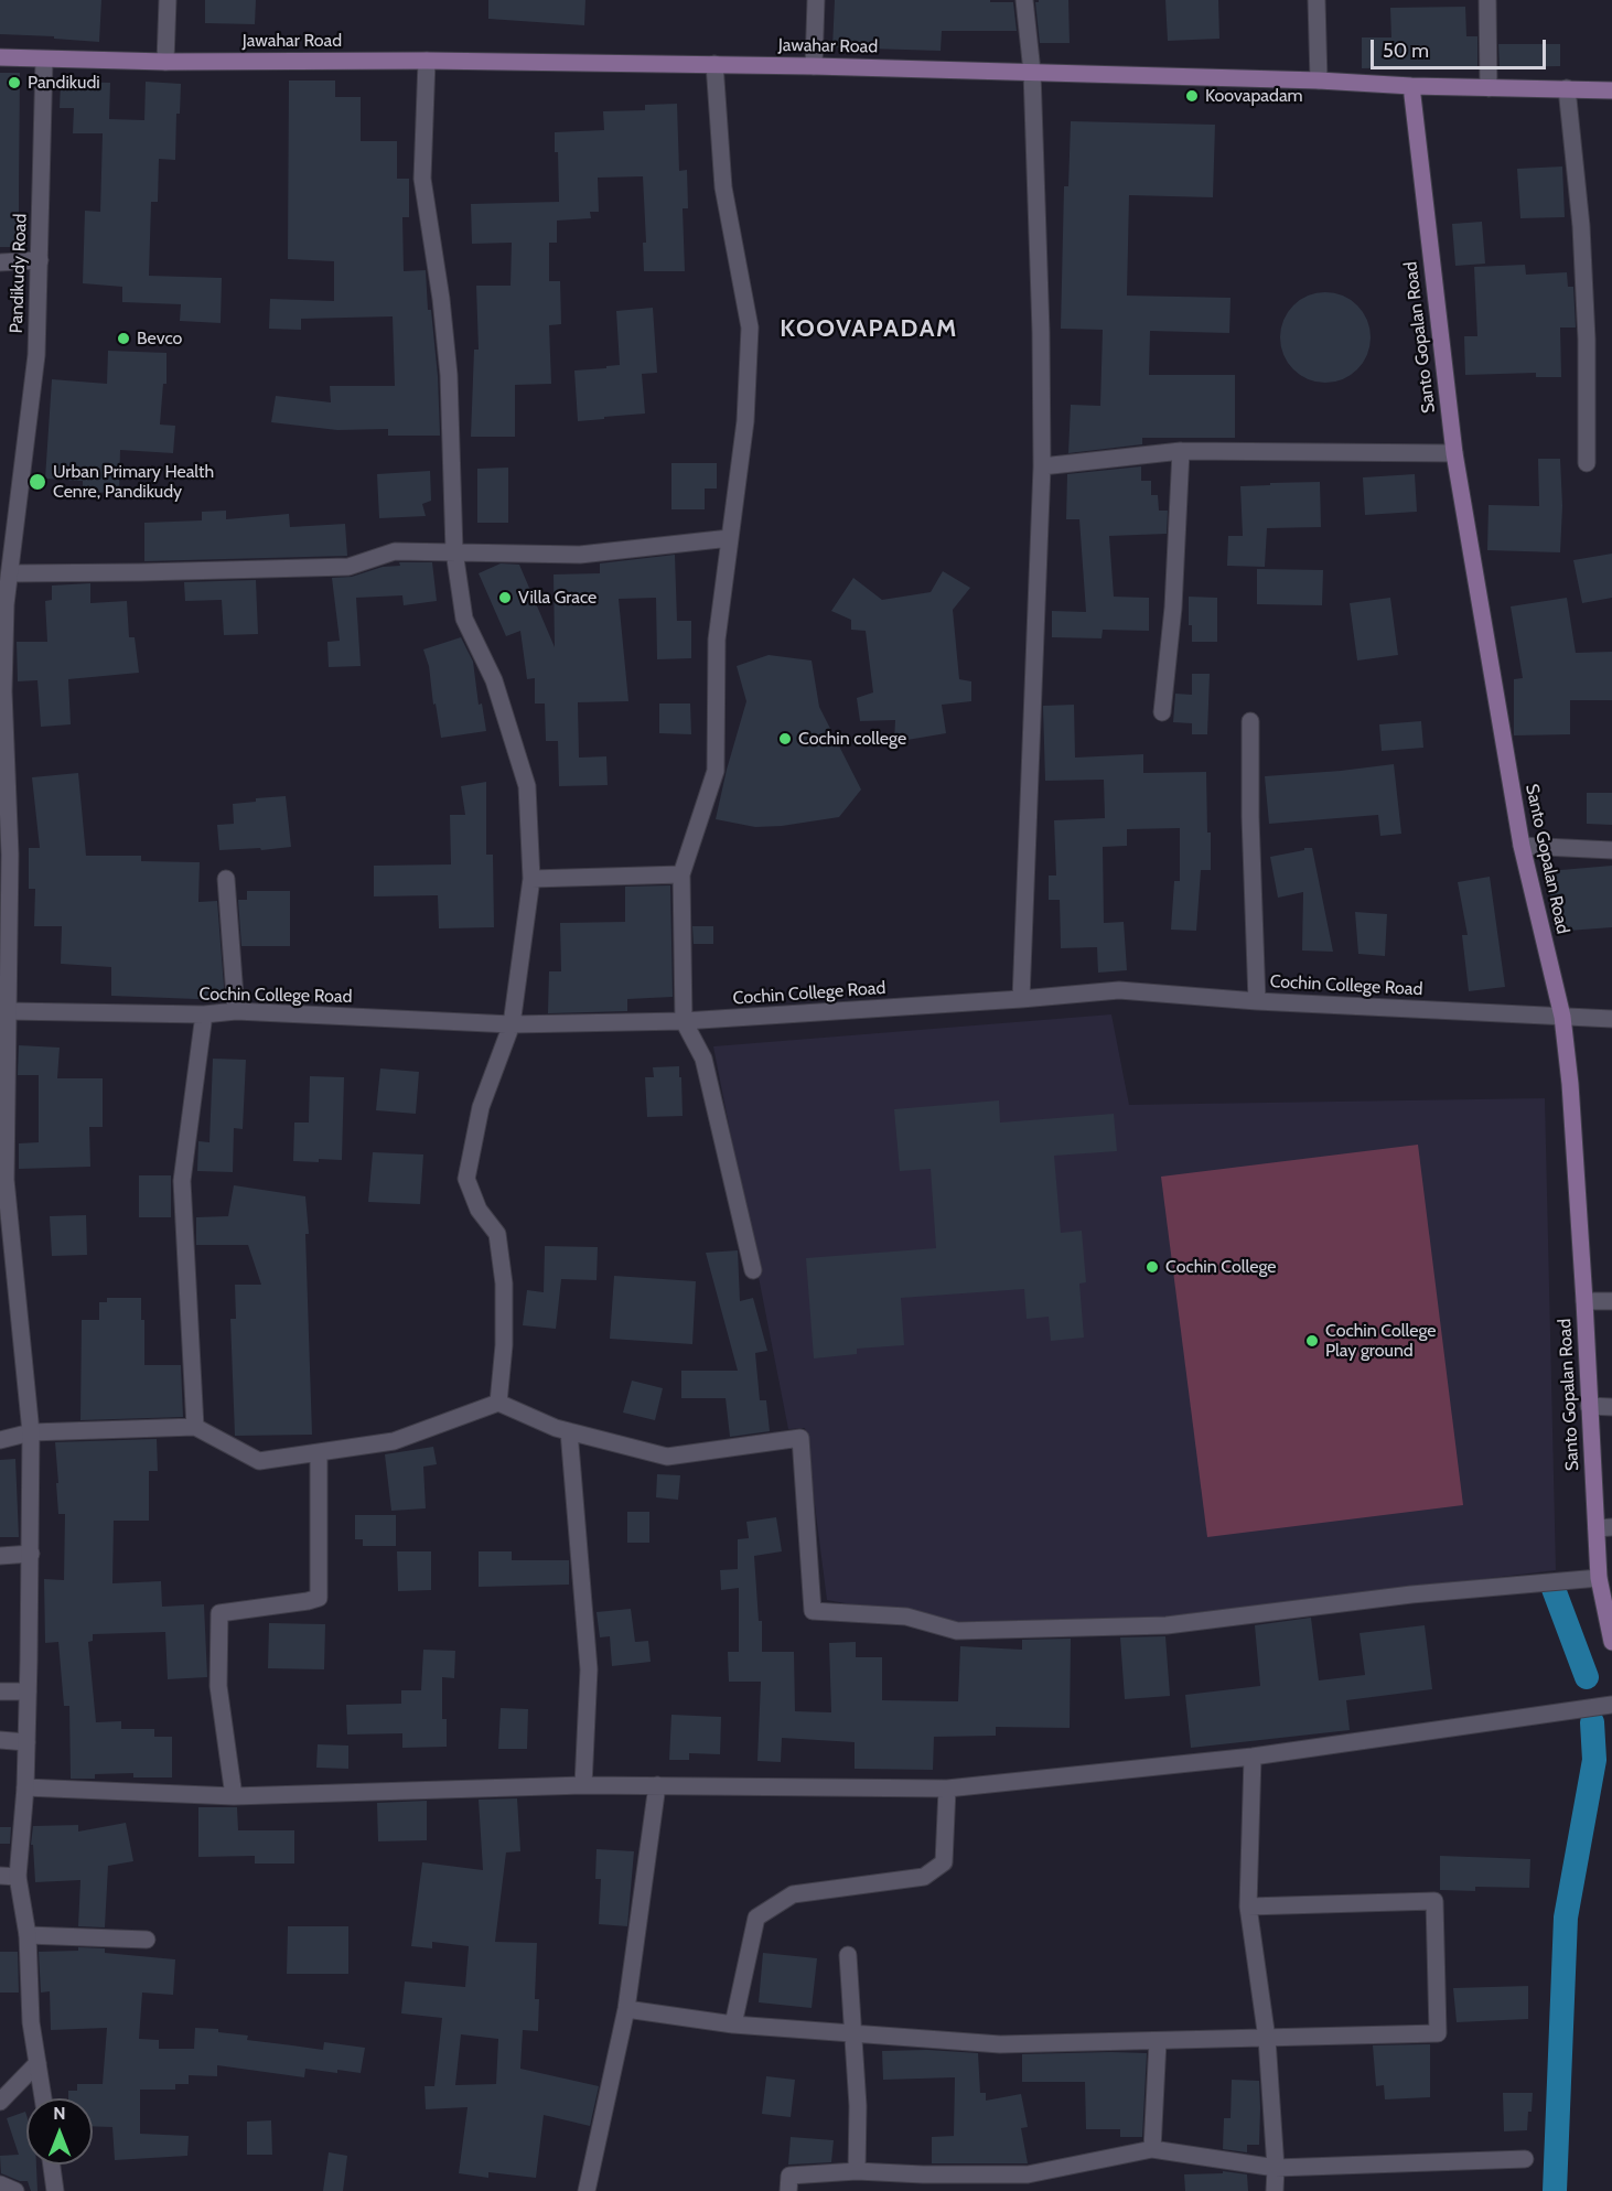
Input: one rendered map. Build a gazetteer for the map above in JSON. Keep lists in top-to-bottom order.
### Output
{
  "streets": {
    "main road": ["Jawahar Road", "Santo Gopalan Road"],
    "street": ["Pandikudy Road", "Cochin College Road"]
  },
  "crossings": [
    ["Jawahar Road", "Pandikudy Road"],
    ["Jawahar Road", "Santo Gopalan Road"],
    ["Pandikudy Road", "Cochin College Road"],
    ["Santo Gopalan Road", "Cochin College Road"]
  ],
  "districts": ["KOOVAPADAM"],
  "places": [
    "Pandikudi",
    "Koovapadam",
    "Bevco",
    "Urban Primary Health Cenre, Pandikudy",
    "Villa Grace",
    "Cochin college",
    "Cochin College",
    "Cochin College Play ground"
  ],
  "scale_bar": "50 m",
  "north": "top"
}
